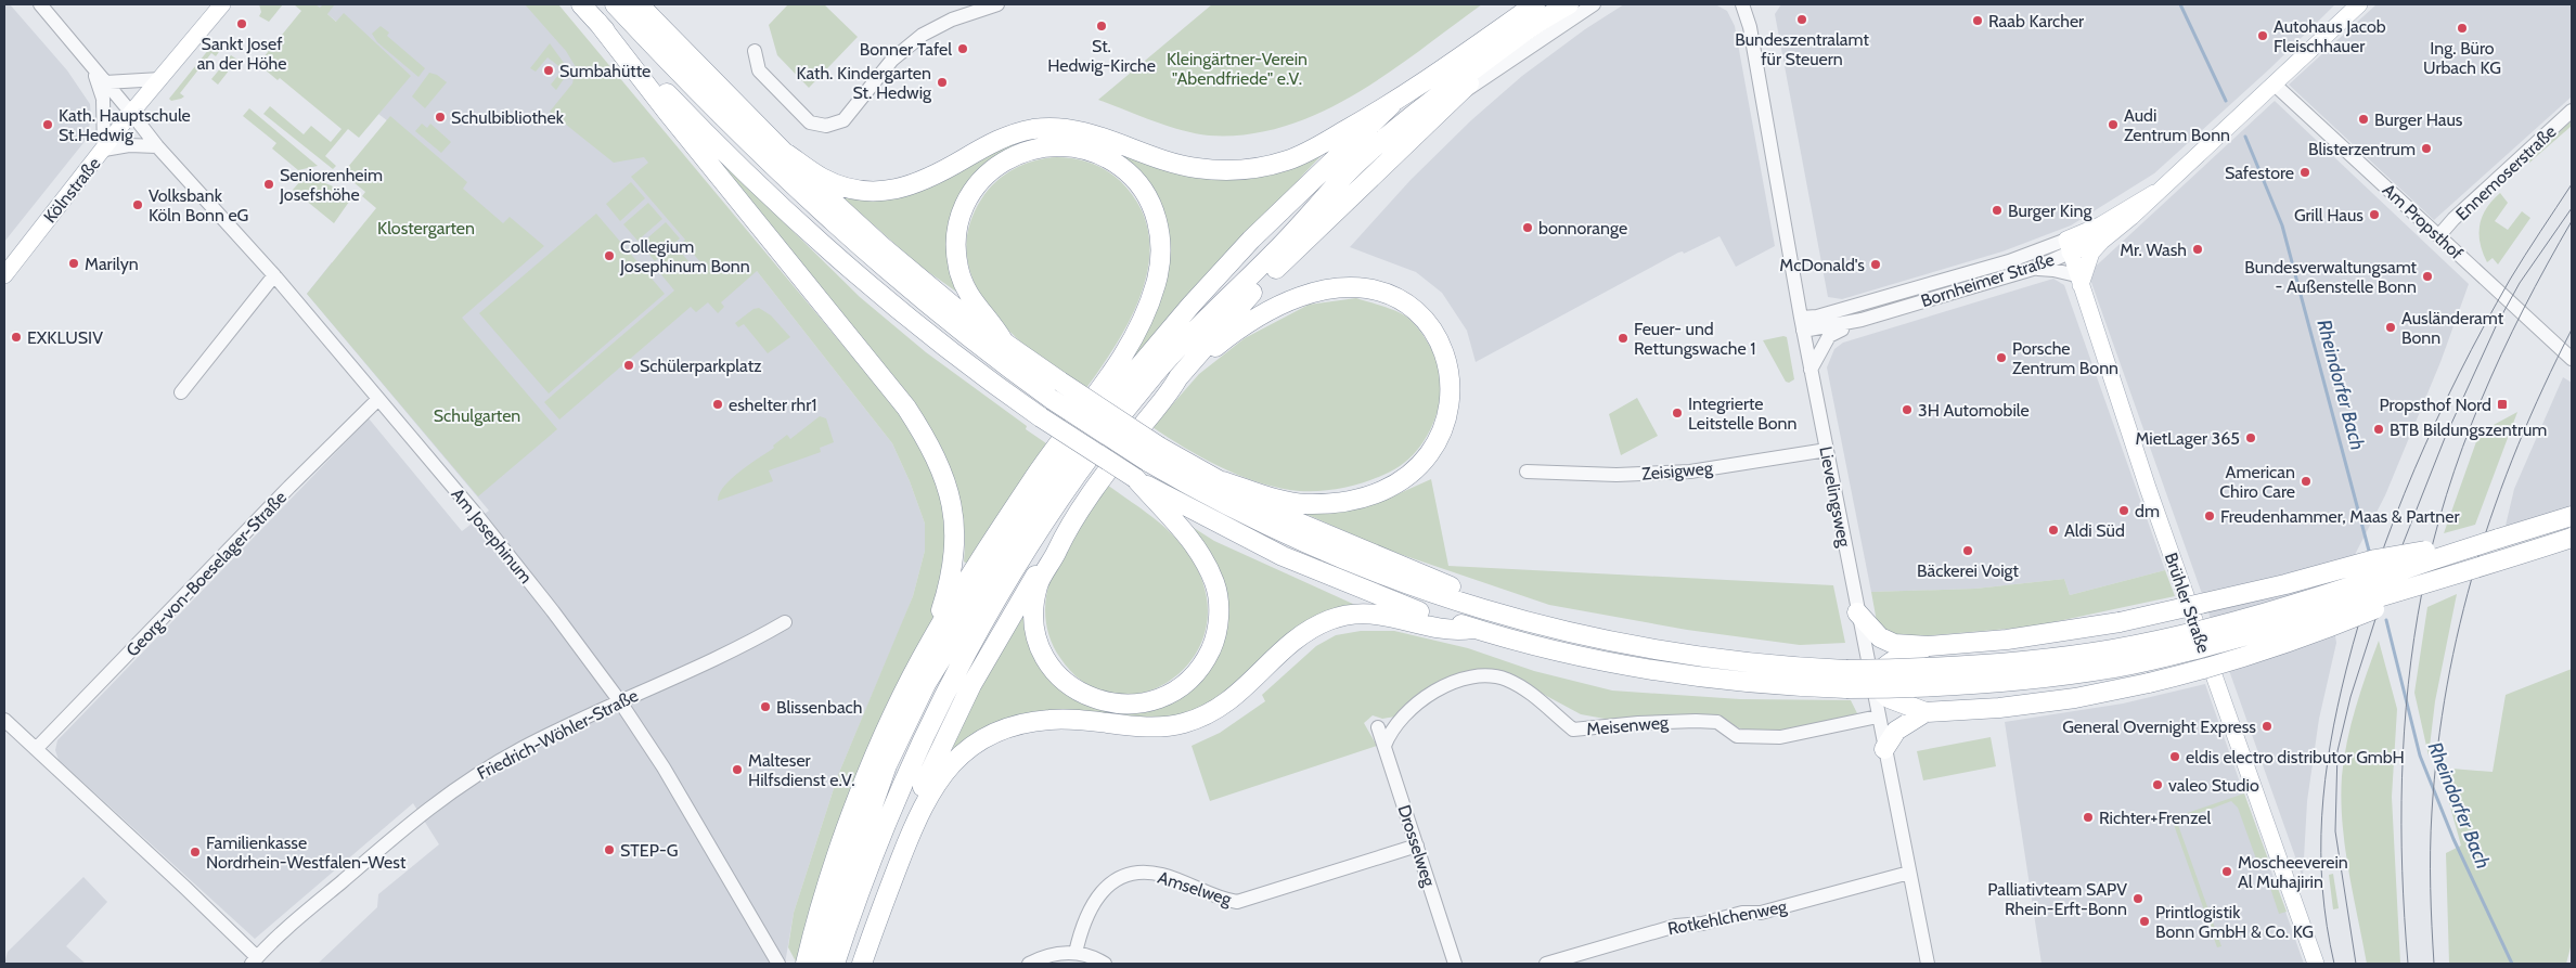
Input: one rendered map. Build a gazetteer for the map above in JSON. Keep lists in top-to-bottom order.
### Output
{
  "streets": {
    "main road": ["Kölnstraße", "Bornheimer Straße", "Brühler Straße"],
    "street": [
      "Ennemoserstraße",
      "Am Propsthof",
      "Zeisigweg",
      "Lievelingsweg",
      "Am Josephinum",
      "Georg-von-Boeselager-Straße",
      "Meisenweg",
      "Friedrich-Wöhler-Straße",
      "Drosselweg",
      "Amselweg",
      "Rotkehlchenweg"
    ]
  },
  "crossings": [
    ["Ennemoserstraße", "Am Propsthof"],
    ["Kölnstraße", "Am Josephinum"],
    ["Am Propsthof", "Bornheimer Straße"],
    ["Bornheimer Straße", "Lievelingsweg"],
    ["Bornheimer Straße", "Brühler Straße"],
    ["Zeisigweg", "Lievelingsweg"],
    ["Lievelingsweg", "Meisenweg"],
    ["Lievelingsweg", "Rotkehlchenweg"],
    ["Am Josephinum", "Georg-von-Boeselager-Straße"],
    ["Am Josephinum", "Friedrich-Wöhler-Straße"],
    ["Meisenweg", "Drosselweg"],
    ["Drosselweg", "Amselweg"]
  ],
  "water": ["Rheindorfer Bach"],
  "parks": ["Kleingärtner-Verein \"Abendfriede\" e.V.", "Klostergarten", "Schulgarten"],
  "places": {
    "other": [
      "Bundeszentralamt für Steuern",
      "Raab Karcher",
      "Sankt Josef an der Höhe",
      "St. Hedwig-Kirche",
      "Ing. Büro Urbach KG",
      "Autohaus Jacob Fleischhauer",
      "Bonner Tafel",
      "Sumbahütte",
      "Kath. Kindergarten St. Hedwig",
      "Schulbibliothek",
      "Burger Haus",
      "Kath. Hauptschule St.Hedwig",
      "Audi Zentrum Bonn",
      "Blisterzentrum",
      "Safestore",
      "Seniorenheim Josefshöhe",
      "Volksbank Köln Bonn eG",
      "Burger King",
      "Grill Haus",
      "bonnorange",
      "Mr. Wash",
      "Collegium Josephinum Bonn",
      "Marilyn",
      "McDonald's",
      "Bundesverwaltungsamt - Außenstelle Bonn",
      "Ausländeramt Bonn",
      "EXKLUSIV",
      "Feuer- und Rettungswache 1",
      "Porsche Zentrum Bonn",
      "Schülerparkplatz",
      "eshelter rhr1",
      "3H Automobile",
      "Integrierte Leitstelle Bonn",
      "BTB Bildungszentrum",
      "MietLager 365",
      "American Chiro Care",
      "dm",
      "Freudenhammer, Maas & Partner",
      "Aldi Süd",
      "Bäckerei Voigt",
      "Blissenbach",
      "General Overnight Express",
      "eldis electro distributor GmbH",
      "Malteser Hilfsdienst e.V.",
      "valeo Studio",
      "Richter+Frenzel",
      "STEP-G",
      "Familienkasse Nordrhein-Westfalen-West",
      "Moscheeverein Al Muhajirin",
      "Palliativteam SAPV Rhein-Erft-Bonn",
      "Printlogistik Bonn GmbH & Co. KG"
    ],
    "transit": ["Propsthof Nord"]
  }
}
